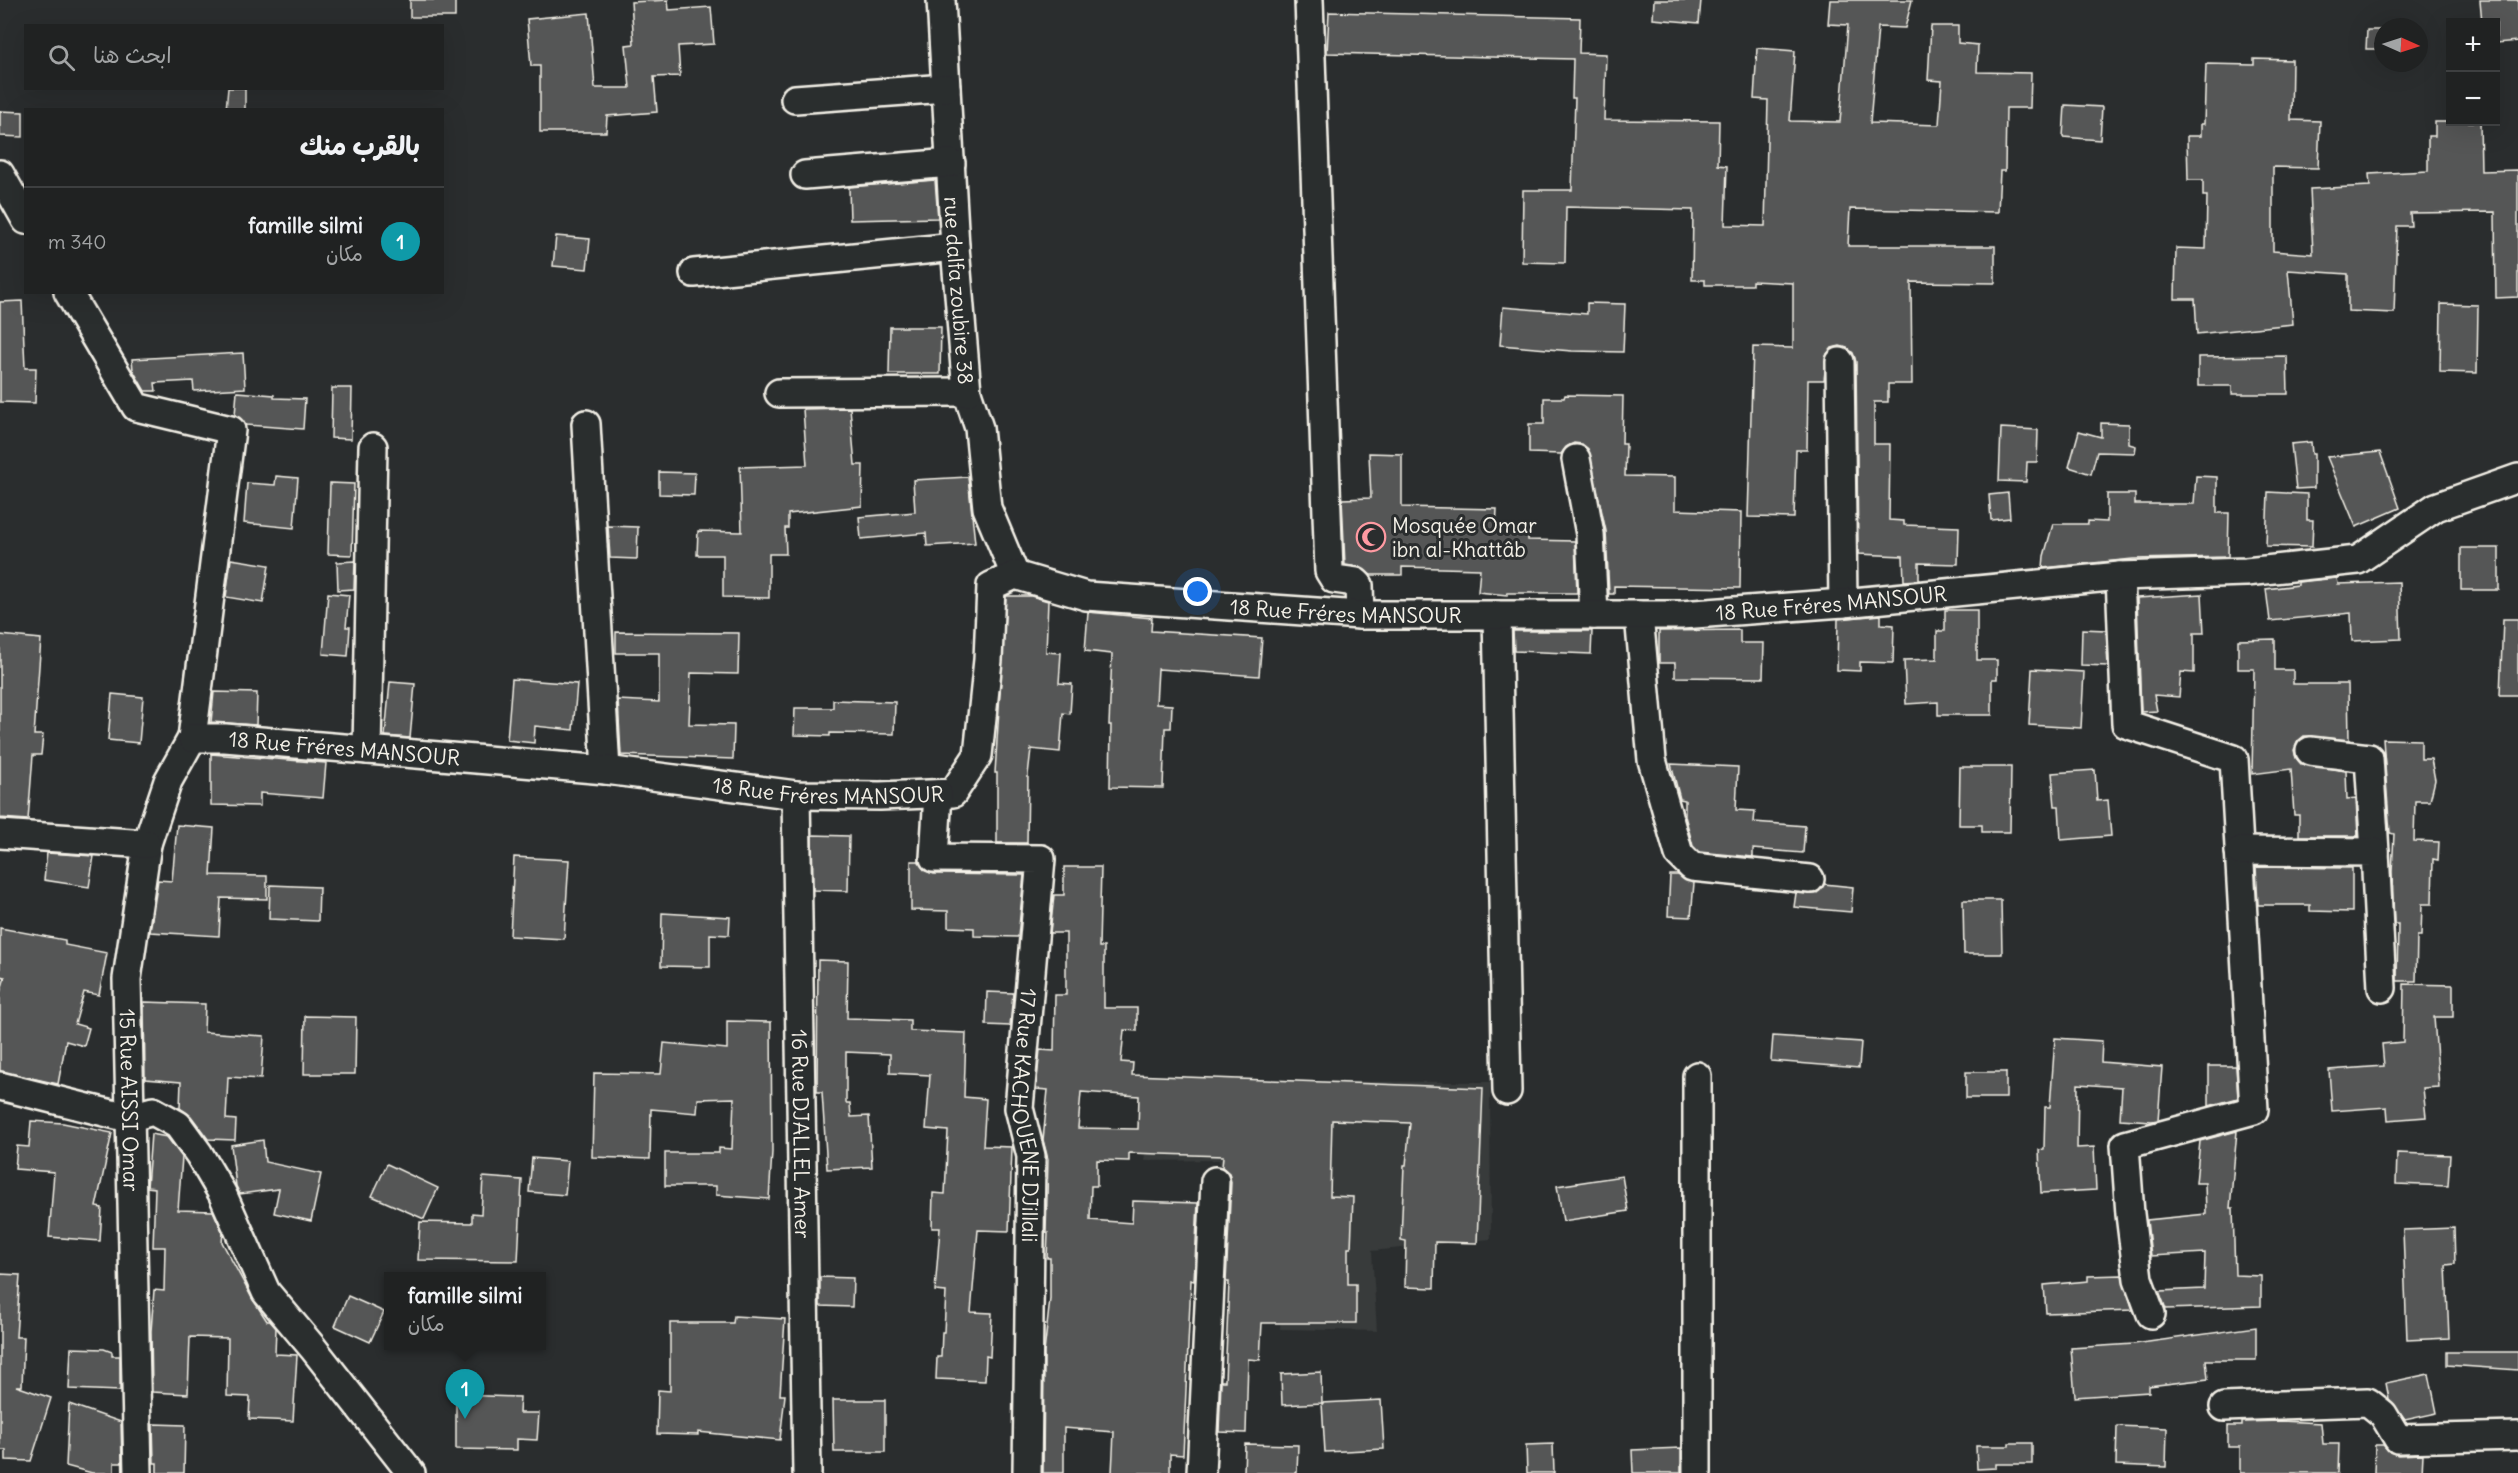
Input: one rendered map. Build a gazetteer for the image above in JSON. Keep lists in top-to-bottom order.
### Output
{
  "streets": {
    "street": [
      "rue dalfa zoubire 38",
      "18 Rue Fréres MANSOUR",
      "15 Rue AISSI Omar",
      "17 Rue KACHOUENE DJillali",
      "16 Rue DJALLEL Amer"
    ]
  },
  "crossings": [
    ["rue dalfa zoubire 38", "18 Rue Fréres MANSOUR"],
    ["18 Rue Fréres MANSOUR", "15 Rue AISSI Omar"],
    ["18 Rue Fréres MANSOUR", "17 Rue KACHOUENE DJillali"],
    ["18 Rue Fréres MANSOUR", "16 Rue DJALLEL Amer"]
  ],
  "places": {
    "mosque": ["Mosquée Omar ibn al-Khattâb"]
  },
  "north": "right",
  "page": {
    "map_buttons": ["+", "−"],
    "search": "ابحث هنا",
    "heading": "بالقرب منك",
    "list": [
      {
        "mark": "1",
        "name": "famille silmi",
        "note": "مكان",
        "value": "340 m"
      }
    ],
    "popup": ["famille silmi", "مكان"],
    "pins": "1"
  }
}
